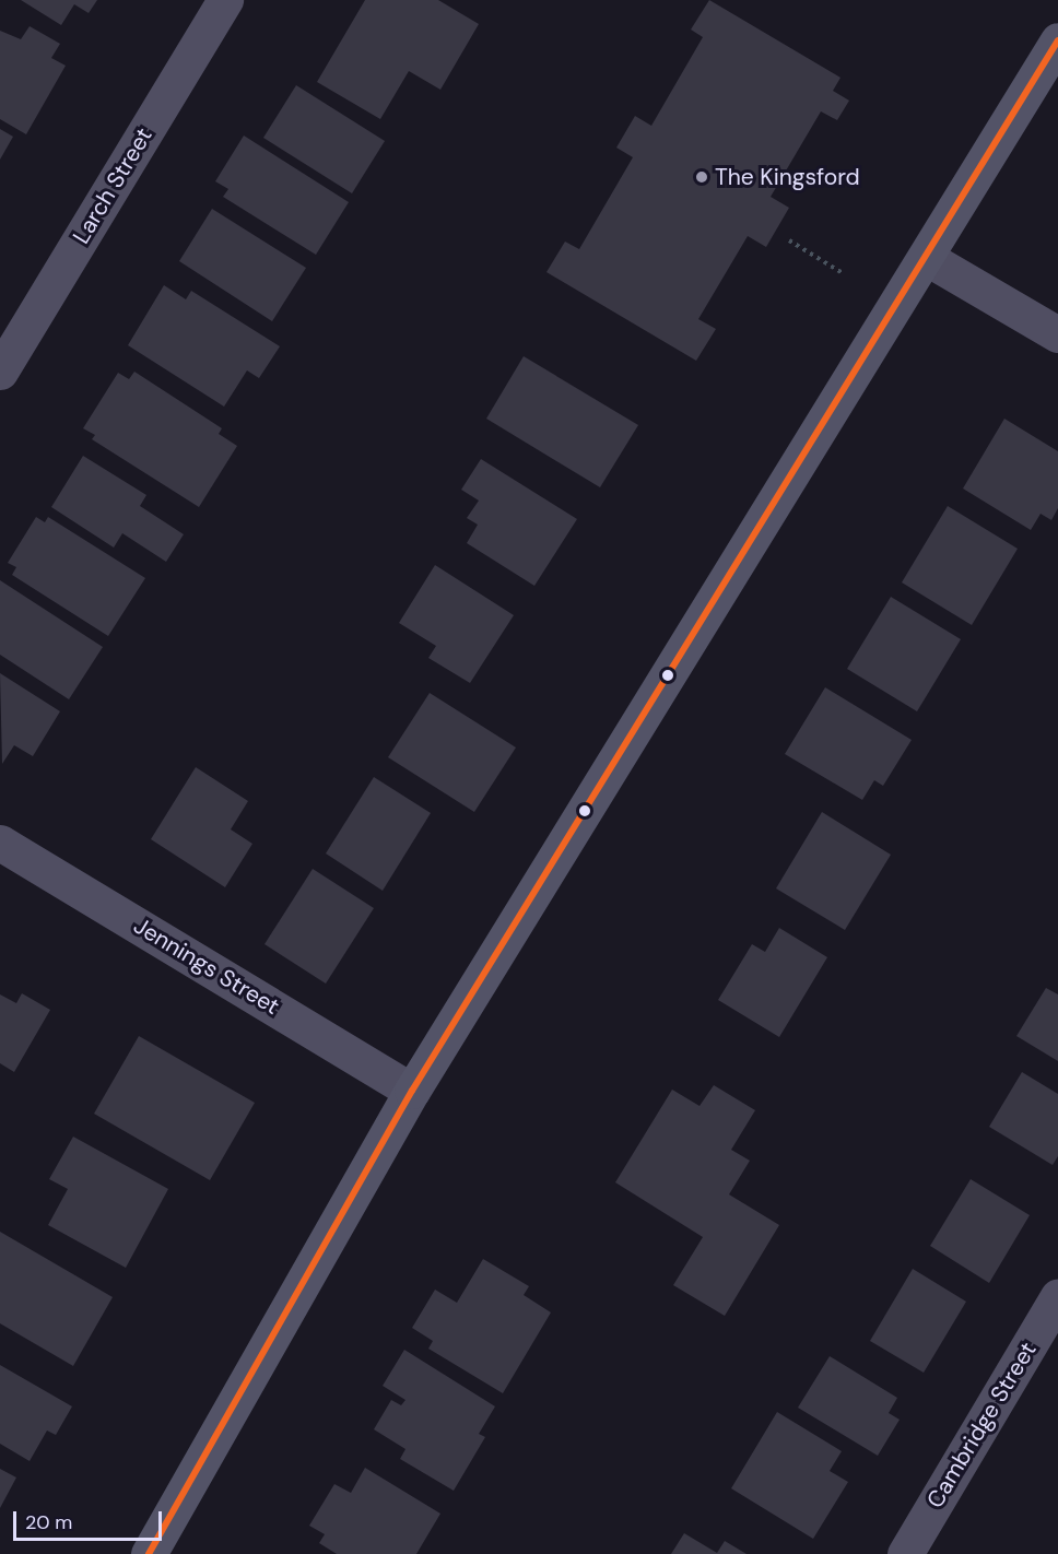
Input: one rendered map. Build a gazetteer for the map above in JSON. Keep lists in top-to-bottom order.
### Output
{
  "streets": {
    "street": ["Larch Street", "Jennings Street", "Cambridge Street"]
  },
  "places": ["The Kingsford"],
  "scale_bar": "20 m"
}
